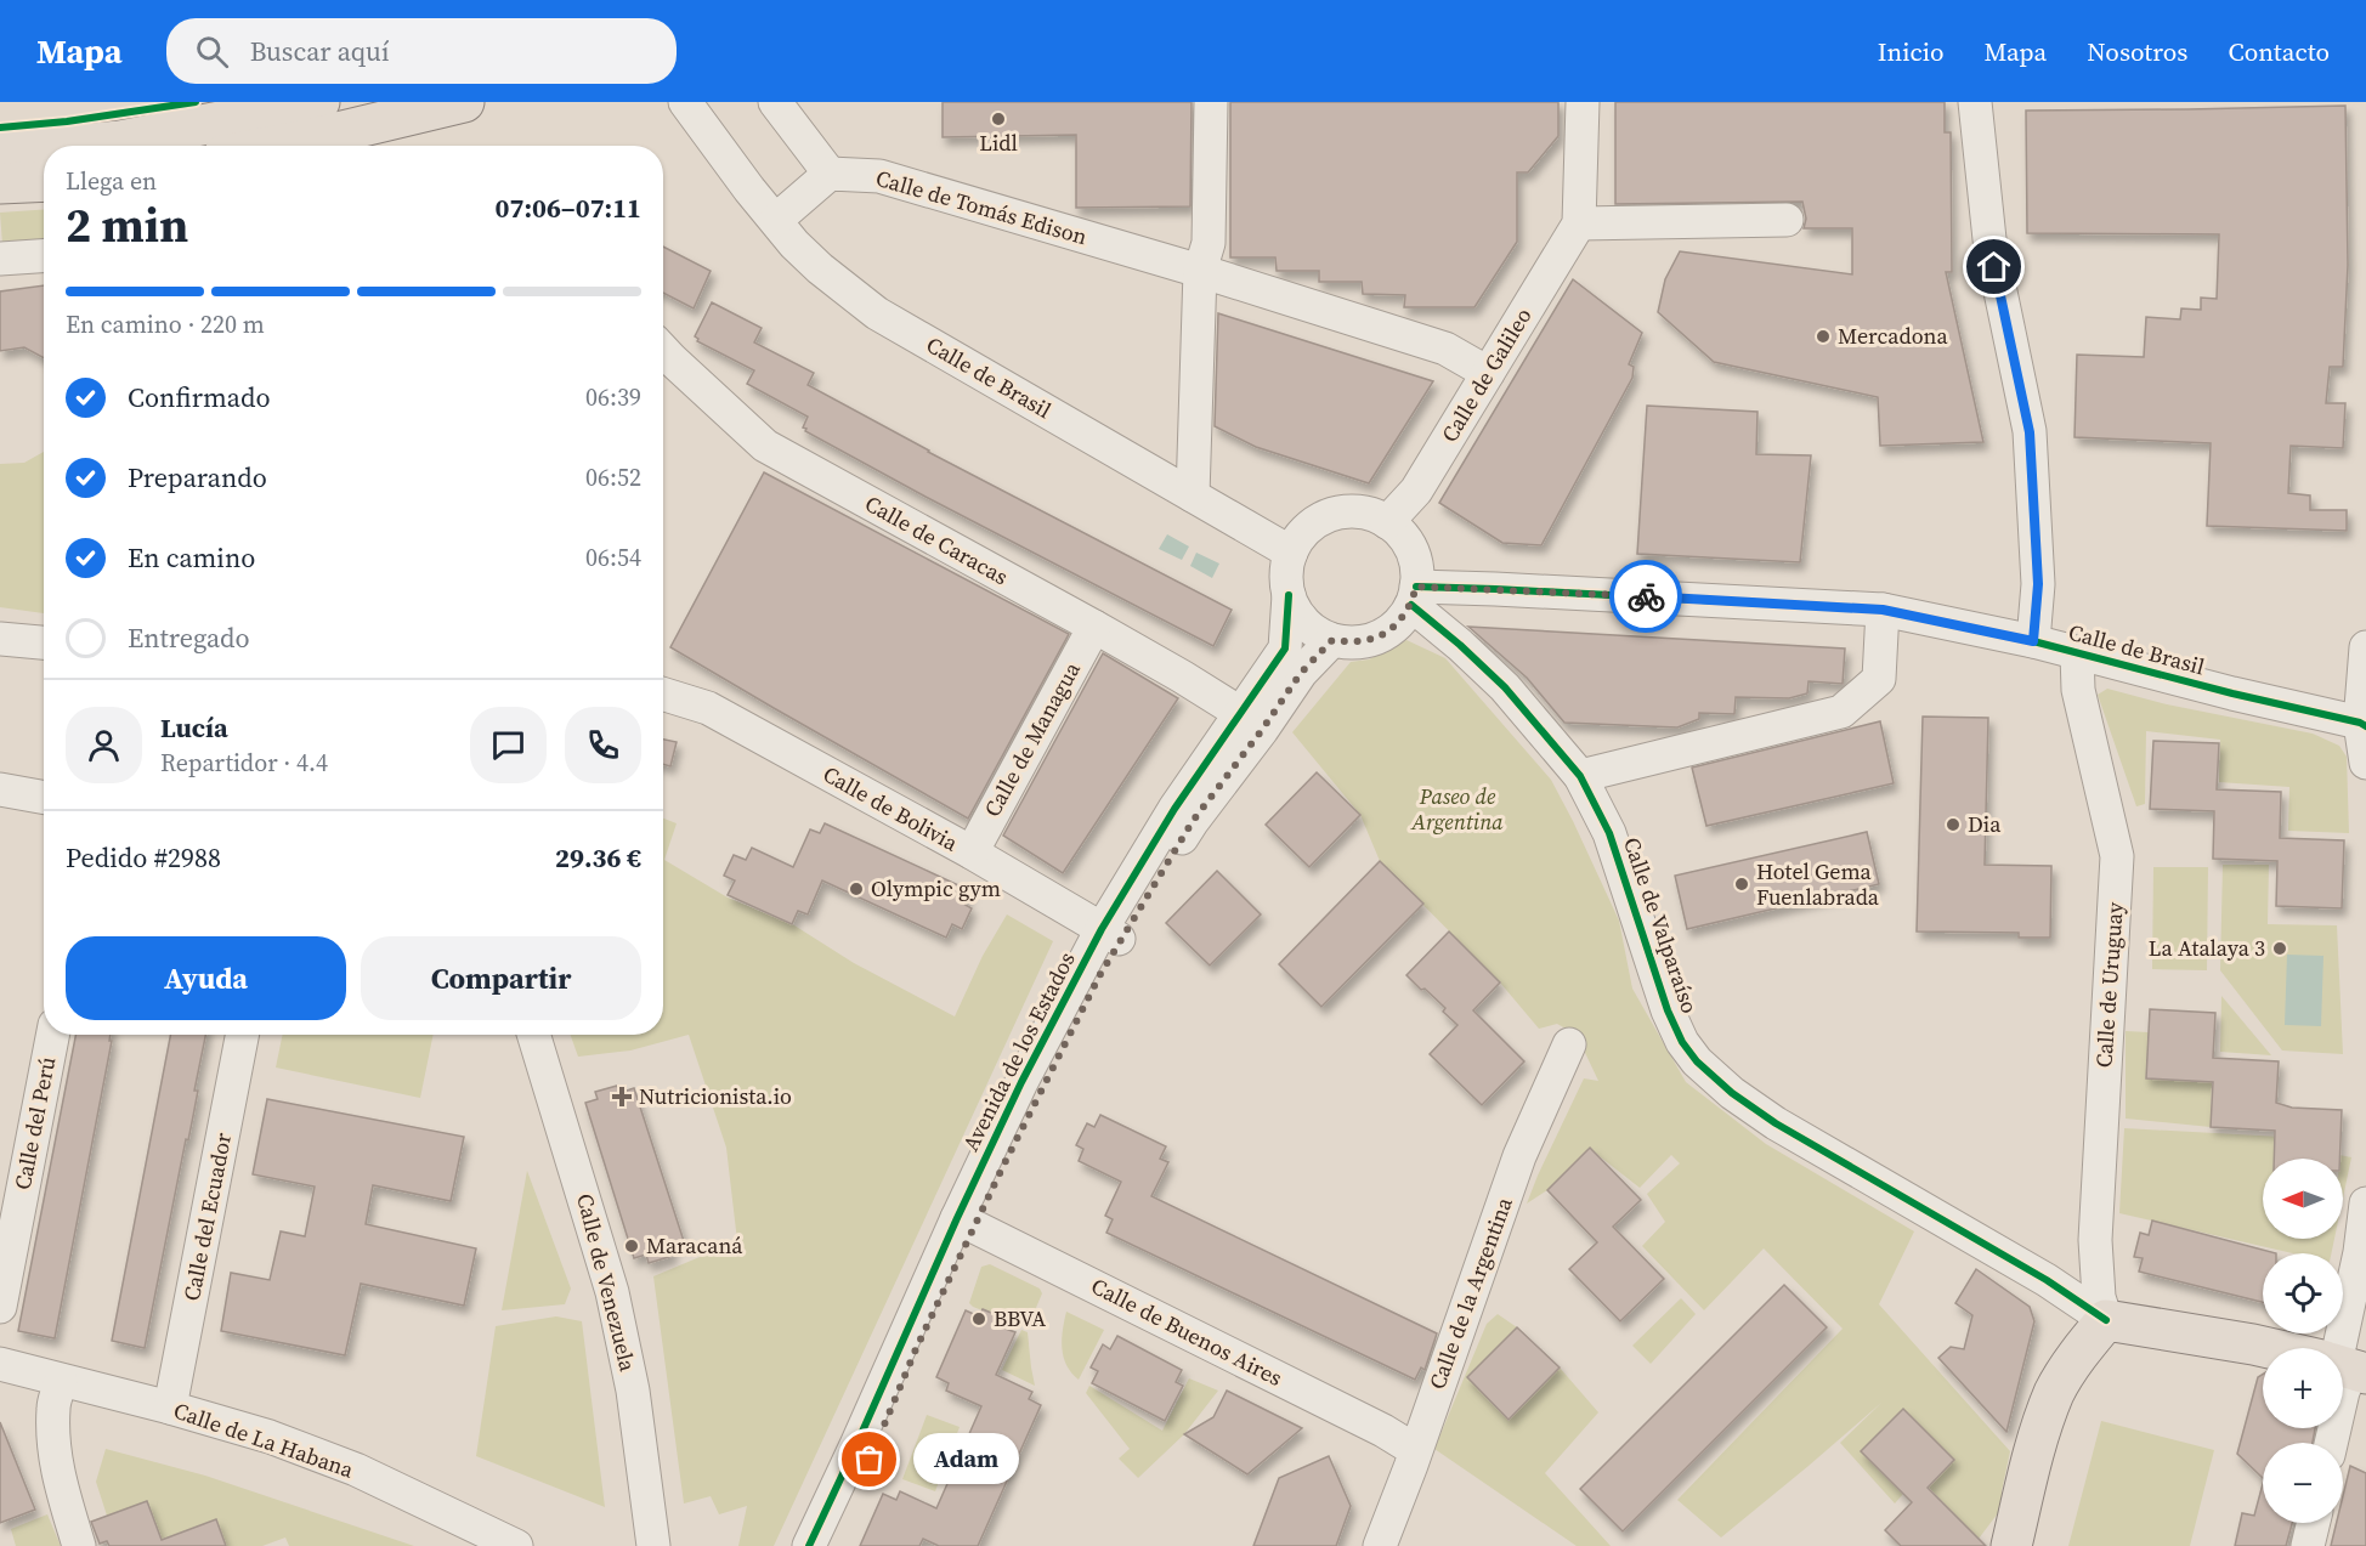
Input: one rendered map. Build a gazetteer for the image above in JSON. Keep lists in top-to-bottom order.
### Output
{
  "streets": {
    "street": [
      "Calle de Tomás Edison",
      "Calle de Galileo",
      "Calle de Brasil",
      "Calle de Caracas",
      "Calle de Managua",
      "Calle de Bolivia",
      "Calle de Valparaíso",
      "Calle de Uruguay",
      "Avenida de los Estados",
      "Calle del Perú",
      "Calle del Ecuador",
      "Calle de Venezuela",
      "Calle de la Argentina",
      "Calle de Buenos Aires",
      "Calle de La Habana"
    ]
  },
  "crossings": [
    ["Calle de Tomás Edison", "Calle de Galileo"],
    ["Calle de Galileo", "Calle de Brasil"],
    ["Calle de Galileo", "Calle de Valparaíso"],
    ["Calle de Galileo", "Avenida de los Estados"],
    ["Calle de Brasil", "Calle de Valparaíso"],
    ["Calle de Brasil", "Calle de Uruguay"],
    ["Calle de Brasil", "Avenida de los Estados"],
    ["Calle de Caracas", "Calle de Managua"],
    ["Calle de Caracas", "Avenida de los Estados"],
    ["Calle de Managua", "Calle de Bolivia"],
    ["Calle de Bolivia", "Avenida de los Estados"],
    ["Calle de Valparaíso", "Calle de Uruguay"],
    ["Calle de Valparaíso", "Avenida de los Estados"],
    ["Avenida de los Estados", "Calle de Buenos Aires"],
    ["Calle del Ecuador", "Calle de La Habana"],
    ["Calle de la Argentina", "Calle de Buenos Aires"]
  ],
  "parks": ["Paseo de Argentina"],
  "places": {
    "other": [
      "Lidl",
      "Mercadona",
      "Dia",
      "Hotel Gema Fuenlabrada",
      "Olympic gym",
      "La Atalaya 3",
      "Maracaná",
      "BBVA",
      "Adam"
    ],
    "health": ["Nutricionista.io"]
  },
  "north": "left",
  "page": {
    "header": "Mapa",
    "search": "Buscar aquí",
    "nav": [
      "Inicio",
      "Mapa",
      "Nosotros",
      "Contacto"
    ],
    "heading": ["2 min", "Llega en", "07:06–07:11"],
    "panel": [
      "Lucía",
      "Repartidor · 4.4",
      "Pedido #2988",
      "29.36 €"
    ],
    "bar": "En camino · 220 m",
    "list": [
      ["Confirmado", "06:39"],
      ["Preparando", "06:52"],
      ["En camino", "06:54"],
      "Entregado"
    ],
    "buttons": ["Ayuda", "Compartir"],
    "map_buttons": ["+", "−"],
    "bubble": "Adam"
  }
}
